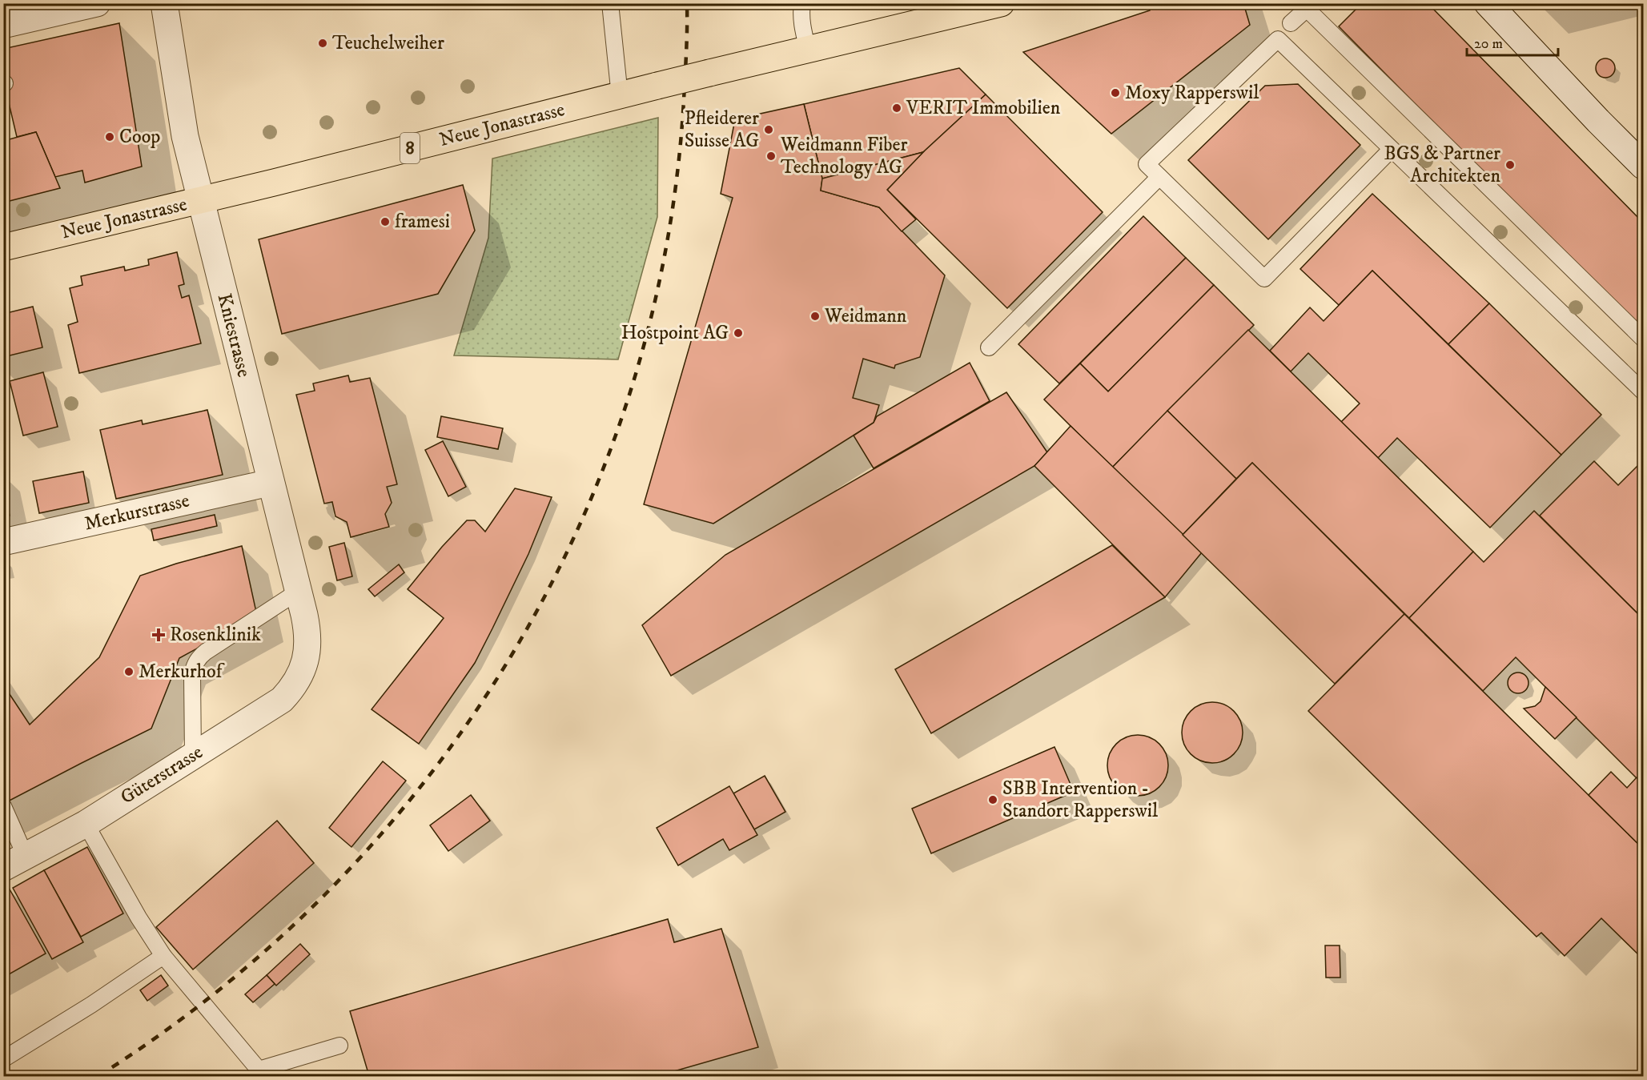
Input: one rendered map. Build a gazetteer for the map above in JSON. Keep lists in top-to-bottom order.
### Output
{
  "streets": {
    "main road": ["Neue Jonastrasse", "8"],
    "street": ["Kniestrasse", "Merkurstrasse", "Güterstrasse"]
  },
  "crossings": [
    ["Neue Jonastrasse", "Kniestrasse"],
    ["Kniestrasse", "Merkurstrasse"],
    ["Kniestrasse", "Güterstrasse"]
  ],
  "places": {
    "other": [
      "Teuchelweiher",
      "Moxy Rapperswil",
      "VERIT Immobilien",
      "Pfleiderer Suisse AG",
      "Coop",
      "Weidmann Fiber Technology AG",
      "BGS & Partner Architekten",
      "framesi",
      "Weidmann",
      "Hostpoint AG",
      "Merkurhof",
      "SBB Intervention - Standort Rapperswil"
    ],
    "health": ["Rosenklinik"]
  },
  "scale_bar": "20 m"
}
